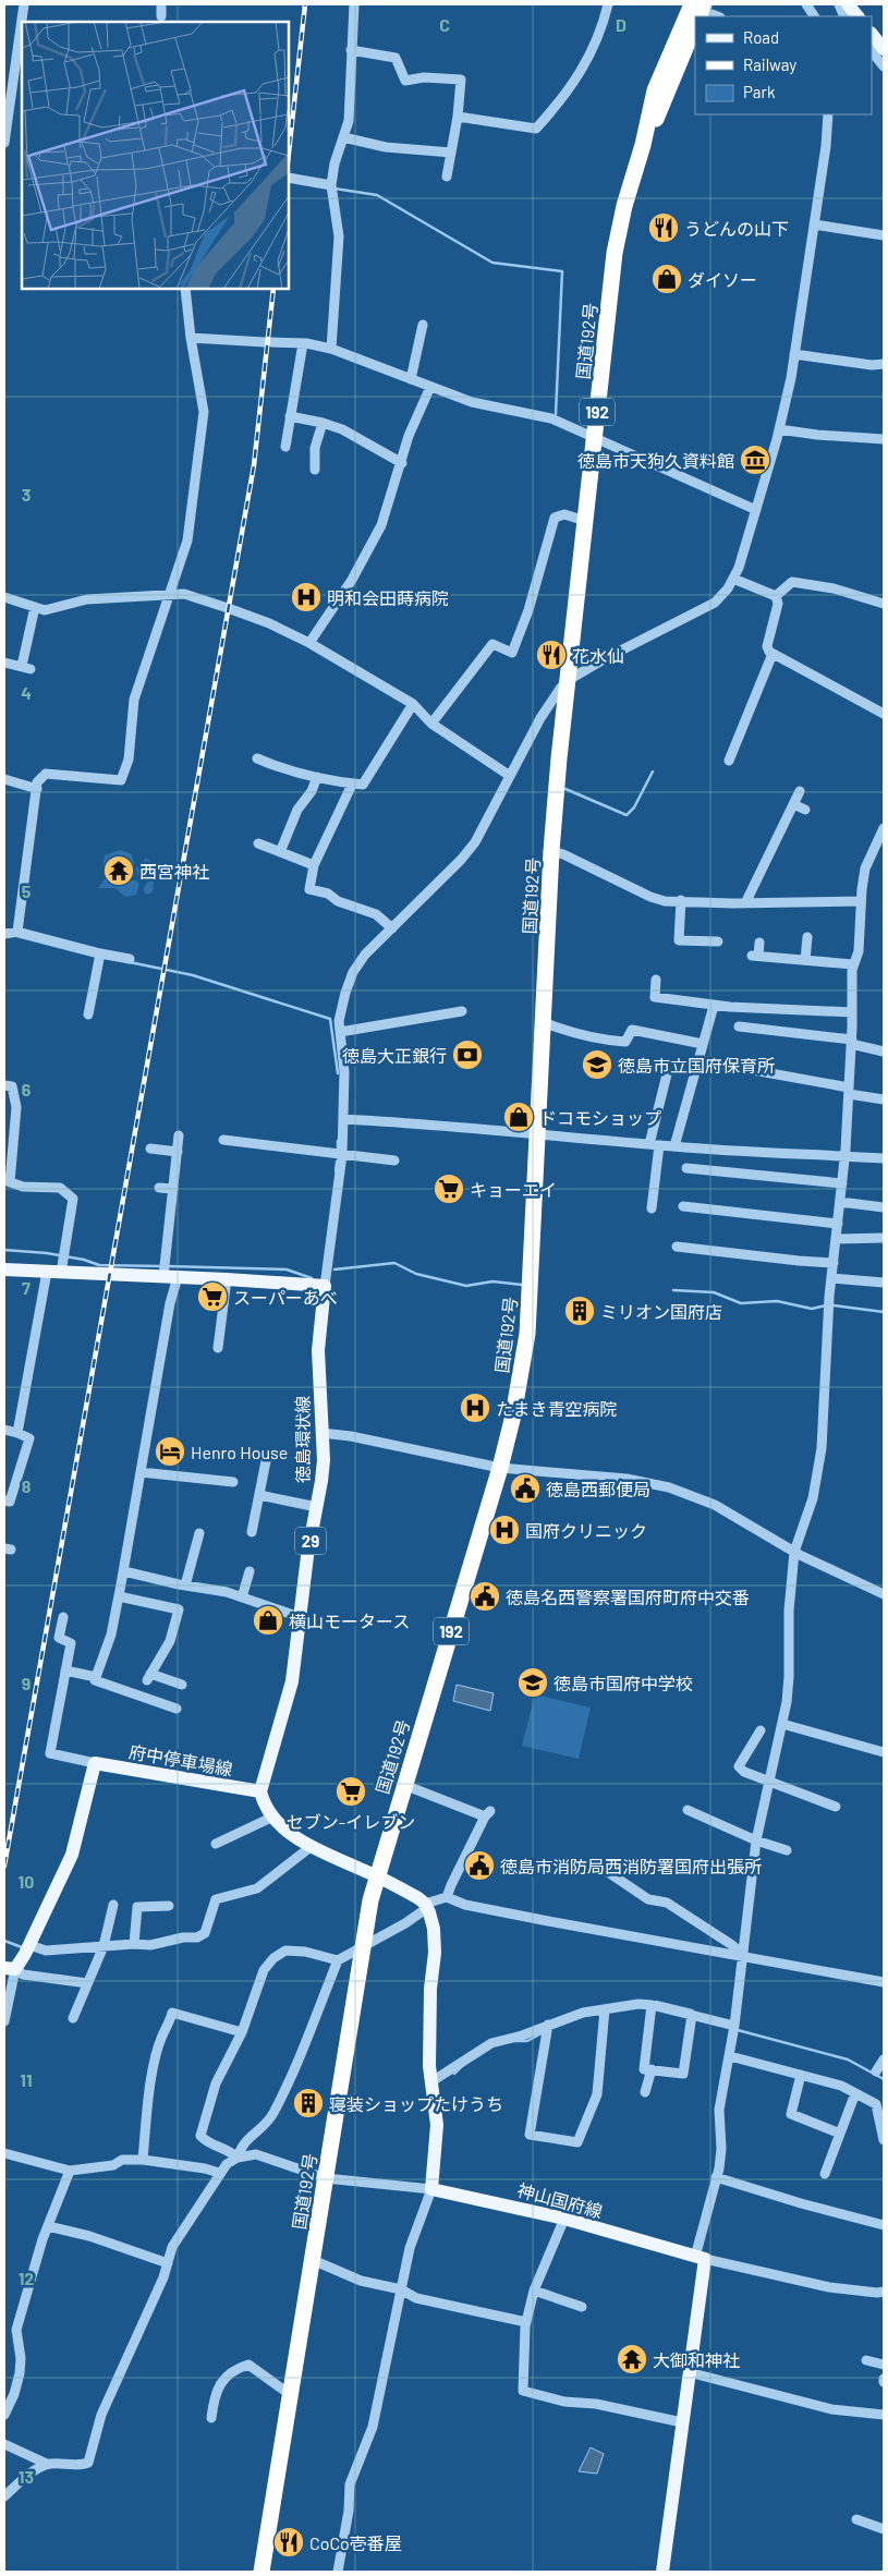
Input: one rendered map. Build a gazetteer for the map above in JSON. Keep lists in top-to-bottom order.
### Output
{
  "streets": {
    "highway": ["国道192号", "192"],
    "main road": [
      "徳島環状線",
      "29",
      "府中停車場線",
      "神山国府線"
    ]
  },
  "crossings": [
    ["徳島環状線", "府中停車場線"]
  ],
  "places": {
    "restaurant": ["うどんの山下", "花水仙", "CoCo壱番屋"],
    "shop": ["ダイソー", "ドコモショップ", "横山モータース"],
    "museum": ["徳島市天狗久資料館"],
    "hospital": ["明和会田蒔病院", "たまき青空病院", "国府クリニック"],
    "temple": ["西宮神社", "大御和神社"],
    "bank": ["徳島大正銀行"],
    "school or university": ["徳島市立国府保育所", "徳島市国府中学校"],
    "supermarket": ["キョーエイ", "スーパーあべ", "セブン-イレブン"],
    "building": ["ミリオン国府店", "寝装ショップたけうち"],
    "hotel": ["Henro House"],
    "public building": ["徳島西郵便局", "徳島名西警察署国府町府中交番", "徳島市消防局西消防署国府出張所"]
  },
  "legend": ["Road", "Railway", "Park"],
  "grid": {
    "columns": ["C", "D"],
    "rows": [
      "3",
      "4",
      "5",
      "6",
      "7",
      "8",
      "9",
      "10",
      "11",
      "12",
      "13"
    ]
  }
}
